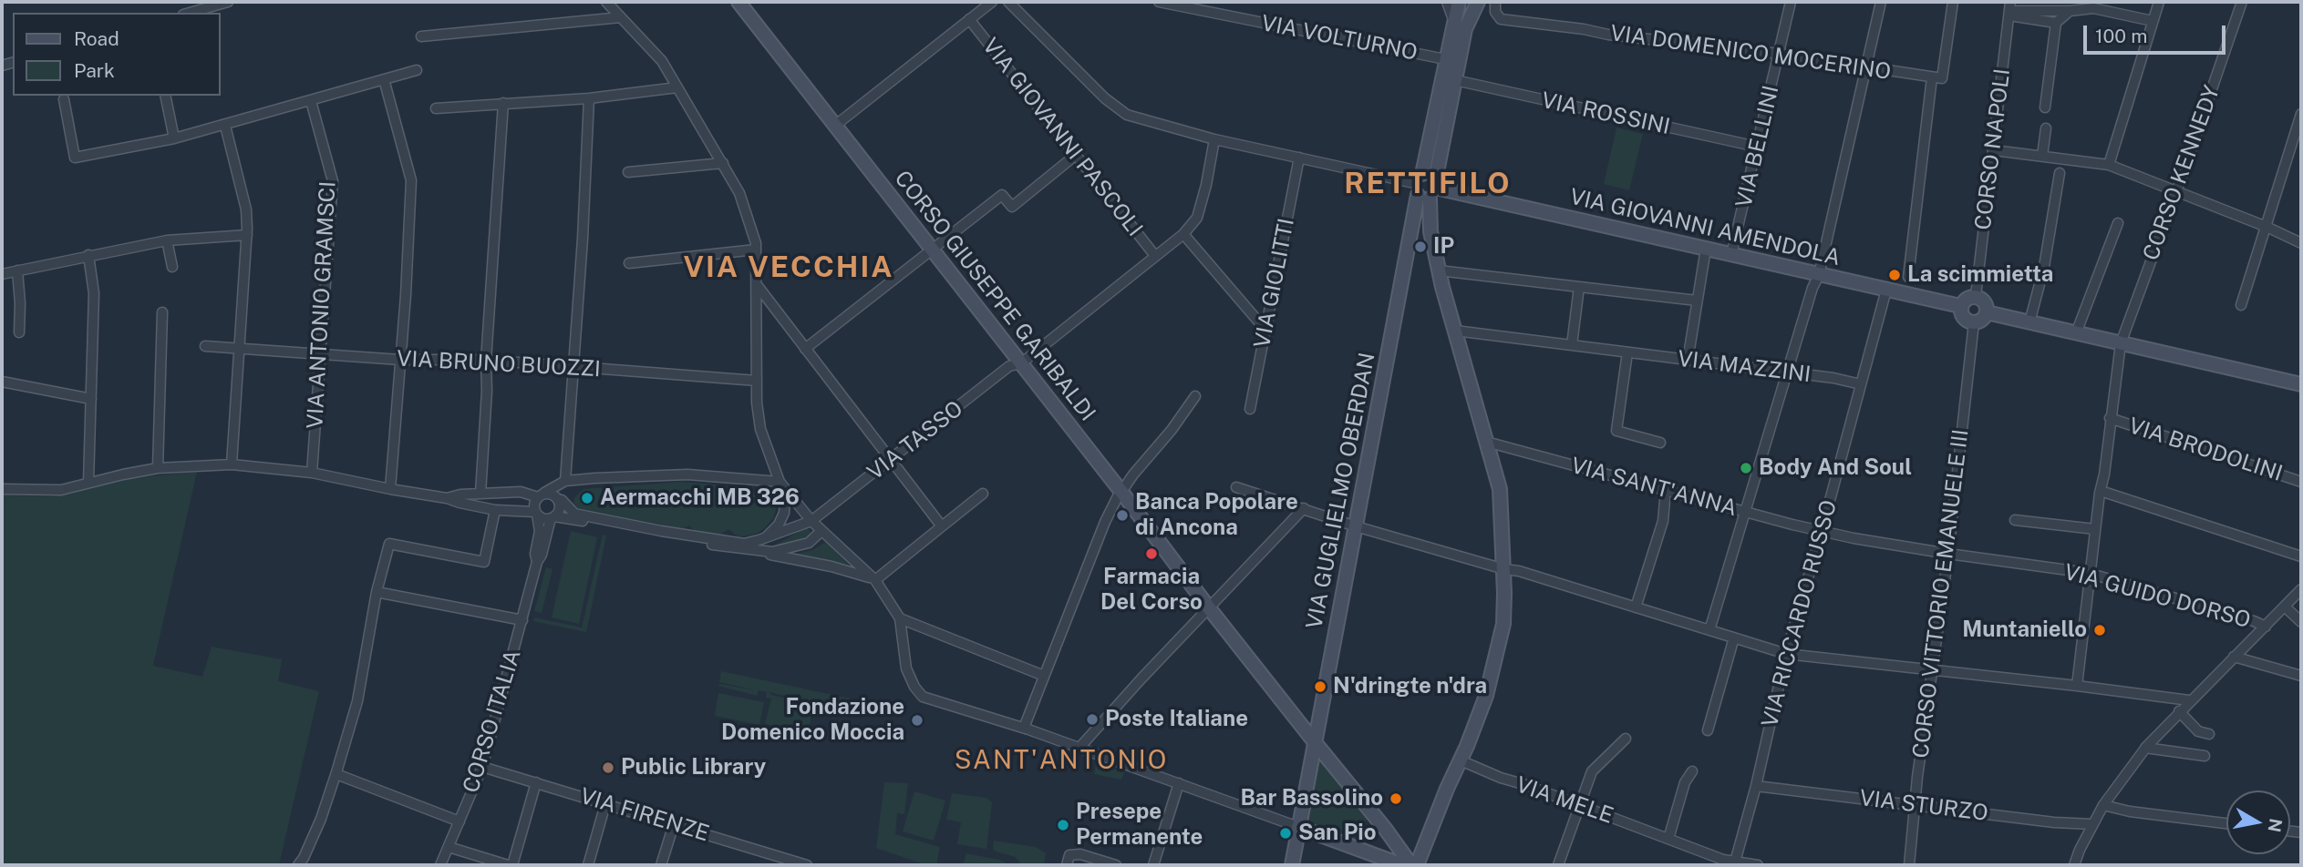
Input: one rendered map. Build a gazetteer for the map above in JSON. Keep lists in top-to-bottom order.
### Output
{
  "streets": {
    "street": [
      "VIA VOLTURNO",
      "VIA DOMENICO MOCERINO",
      "VIA ROSSINI",
      "VIA GIOVANNI PASCOLI",
      "VIA BELLINI",
      "CORSO NAPOLI",
      "CORSO KENNEDY",
      "VIA GIOVANNI AMENDOLA",
      "VIA GIOLITTI",
      "CORSO GIUSEPPE GARIBALDI",
      "VIA ANTONIO GRAMSCI",
      "VIA BRUNO BUOZZI",
      "VIA MAZZINI",
      "VIA TASSO",
      "VIA BRODOLINI",
      "VIA SANT'ANNA",
      "VIA GUGLIELMO OBERDAN",
      "CORSO VITTORIO EMANUELE III",
      "VIA GUIDO DORSO",
      "VIA RICCARDO RUSSO",
      "CORSO ITALIA",
      "VIA MELE",
      "VIA STURZO",
      "VIA FIRENZE"
    ]
  },
  "crossings": [
    ["VIA DOMENICO MOCERINO", "VIA BELLINI"],
    ["VIA ROSSINI", "VIA BELLINI"],
    ["VIA GIOVANNI PASCOLI", "VIA TASSO"],
    ["VIA BELLINI", "VIA GIOVANNI AMENDOLA"],
    ["CORSO NAPOLI", "VIA GIOVANNI AMENDOLA"],
    ["CORSO NAPOLI", "CORSO VITTORIO EMANUELE III"],
    ["CORSO KENNEDY", "VIA BRODOLINI"],
    ["CORSO KENNEDY", "VIA GUIDO DORSO"],
    ["VIA GIOVANNI AMENDOLA", "VIA GUGLIELMO OBERDAN"],
    ["VIA GIOVANNI AMENDOLA", "CORSO VITTORIO EMANUELE III"],
    ["VIA GIOVANNI AMENDOLA", "VIA RICCARDO RUSSO"],
    ["CORSO GIUSEPPE GARIBALDI", "VIA TASSO"],
    ["CORSO GIUSEPPE GARIBALDI", "VIA GUGLIELMO OBERDAN"],
    ["VIA ANTONIO GRAMSCI", "VIA BRUNO BUOZZI"],
    ["VIA MAZZINI", "VIA RICCARDO RUSSO"],
    ["VIA SANT'ANNA", "VIA GUIDO DORSO"],
    ["VIA SANT'ANNA", "VIA RICCARDO RUSSO"],
    ["CORSO VITTORIO EMANUELE III", "VIA GUIDO DORSO"],
    ["CORSO VITTORIO EMANUELE III", "VIA STURZO"],
    ["VIA GUIDO DORSO", "VIA RICCARDO RUSSO"],
    ["VIA RICCARDO RUSSO", "VIA MELE"],
    ["VIA RICCARDO RUSSO", "VIA STURZO"],
    ["CORSO ITALIA", "VIA FIRENZE"]
  ],
  "districts": ["RETTIFILO", "VIA VECCHIA", "SANT'ANTONIO"],
  "places": [
    "IP",
    "La scimmietta",
    "Body And Soul",
    "Aermacchi MB 326",
    "Banca Popolare di Ancona",
    "Farmacia Del Corso",
    "Muntaniello",
    "N'dringte n'dra",
    "Poste Italiane",
    "Fondazione Domenico Moccia",
    "Public Library",
    "Bar Bassolino",
    "Presepe Permanente",
    "San Pio"
  ],
  "legend": ["Road", "Park"],
  "scale_bar": "100 m",
  "north": "right"
}
